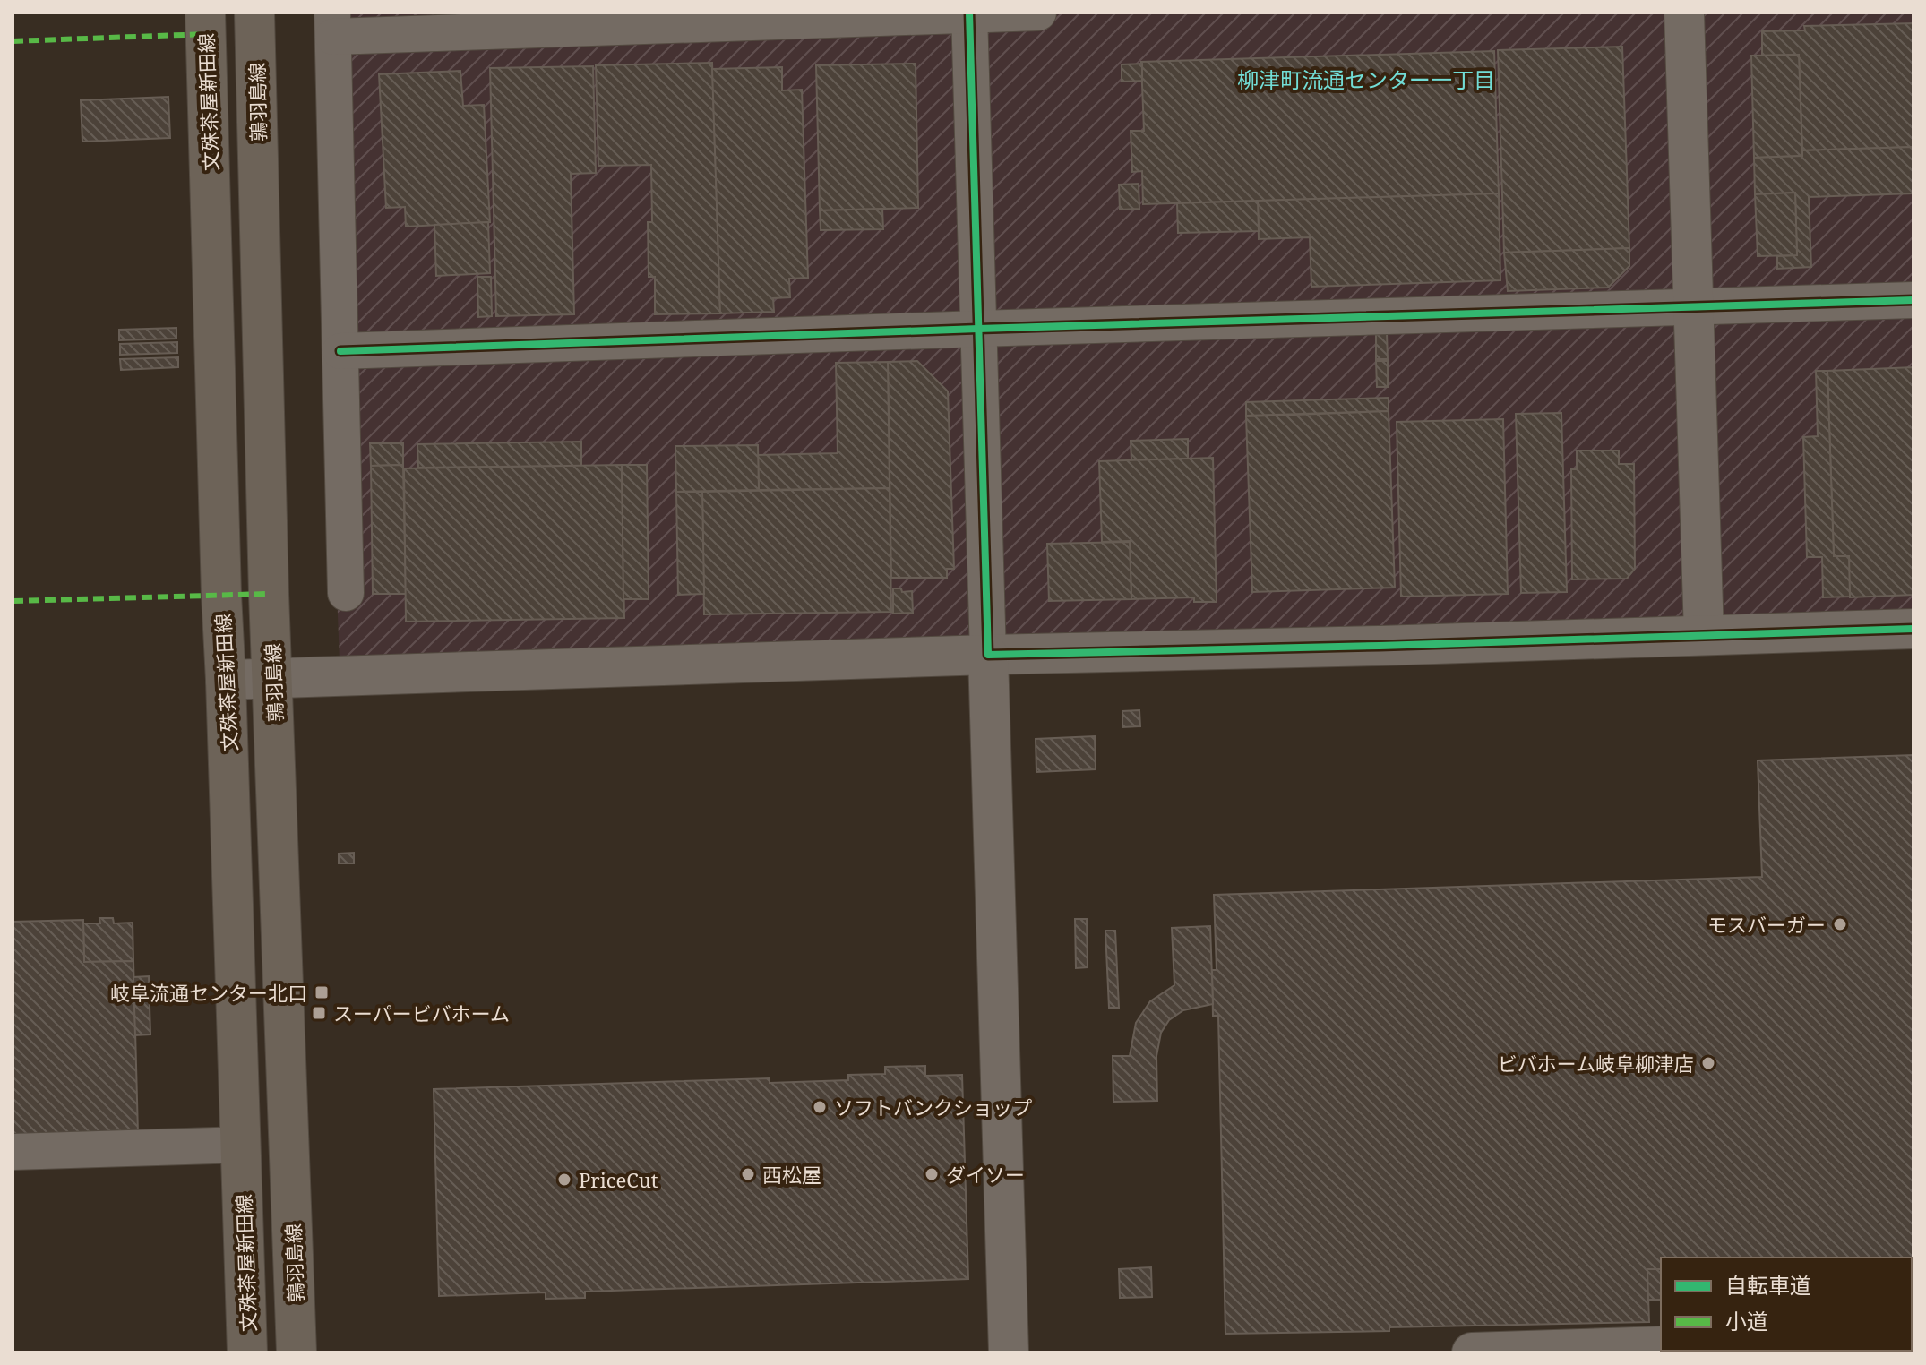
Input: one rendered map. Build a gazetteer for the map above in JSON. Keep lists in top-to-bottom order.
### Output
{
  "streets": {
    "main road": ["文殊茶屋新田線", "鶉羽島線"]
  },
  "districts": ["柳津町流通センター一丁目"],
  "places": {
    "other": [
      "モスバーガー",
      "ビバホーム岐阜柳津店",
      "ソフトバンクショップ",
      "西松屋",
      "ダイソー",
      "PriceCut"
    ],
    "transit": ["岐阜流通センター北口", "スーパービバホーム"]
  },
  "legend": ["自転車道", "小道"]
}
